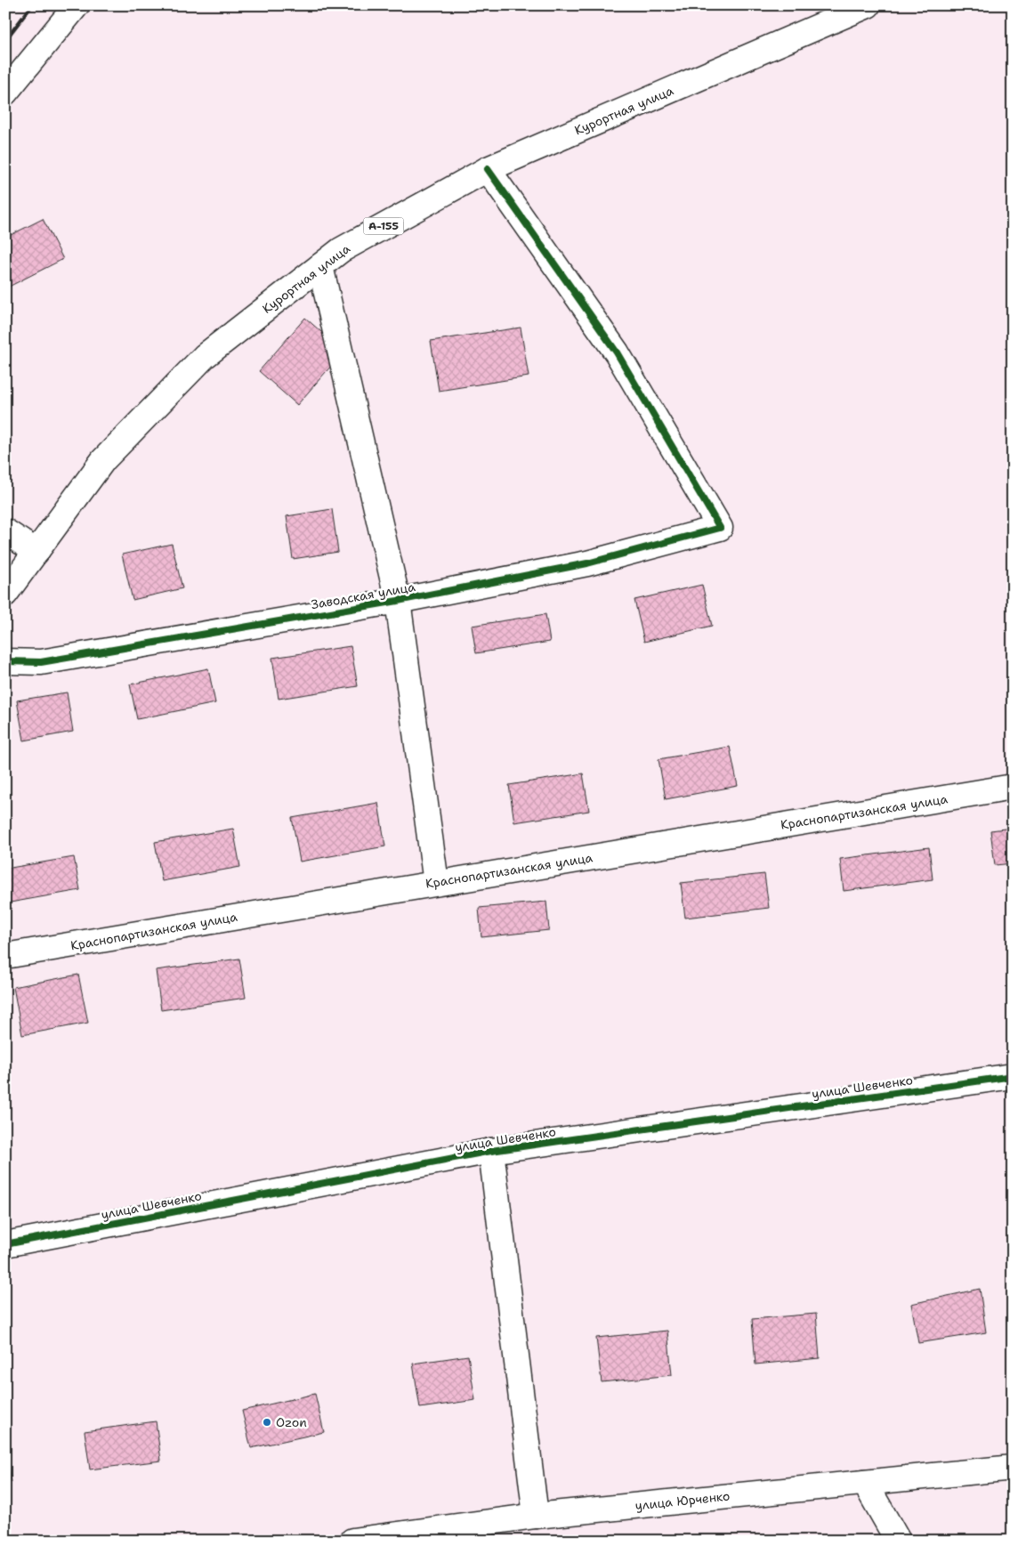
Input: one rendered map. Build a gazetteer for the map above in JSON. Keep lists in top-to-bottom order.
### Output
{
  "streets": {
    "street": [
      "Курортная улица",
      "А-155",
      "Заводская улица",
      "Краснопартизанская улица",
      "улица Шевченко",
      "улица Юрченко"
    ]
  },
  "crossings": [
    ["Курортная улица", "Заводская улица"]
  ],
  "places": ["Ozon"]
}
